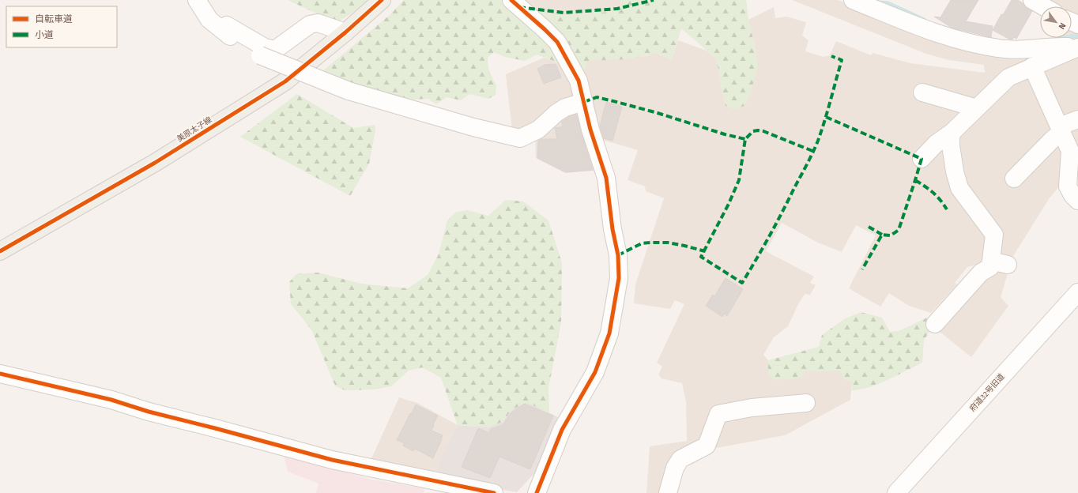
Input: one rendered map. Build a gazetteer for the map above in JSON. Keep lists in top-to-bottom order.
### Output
{
  "streets": {
    "main road": ["美原太子線"],
    "street": ["府道32号旧道"]
  },
  "legend": ["自転車道", "小道"],
  "north": "bottom right"
}
